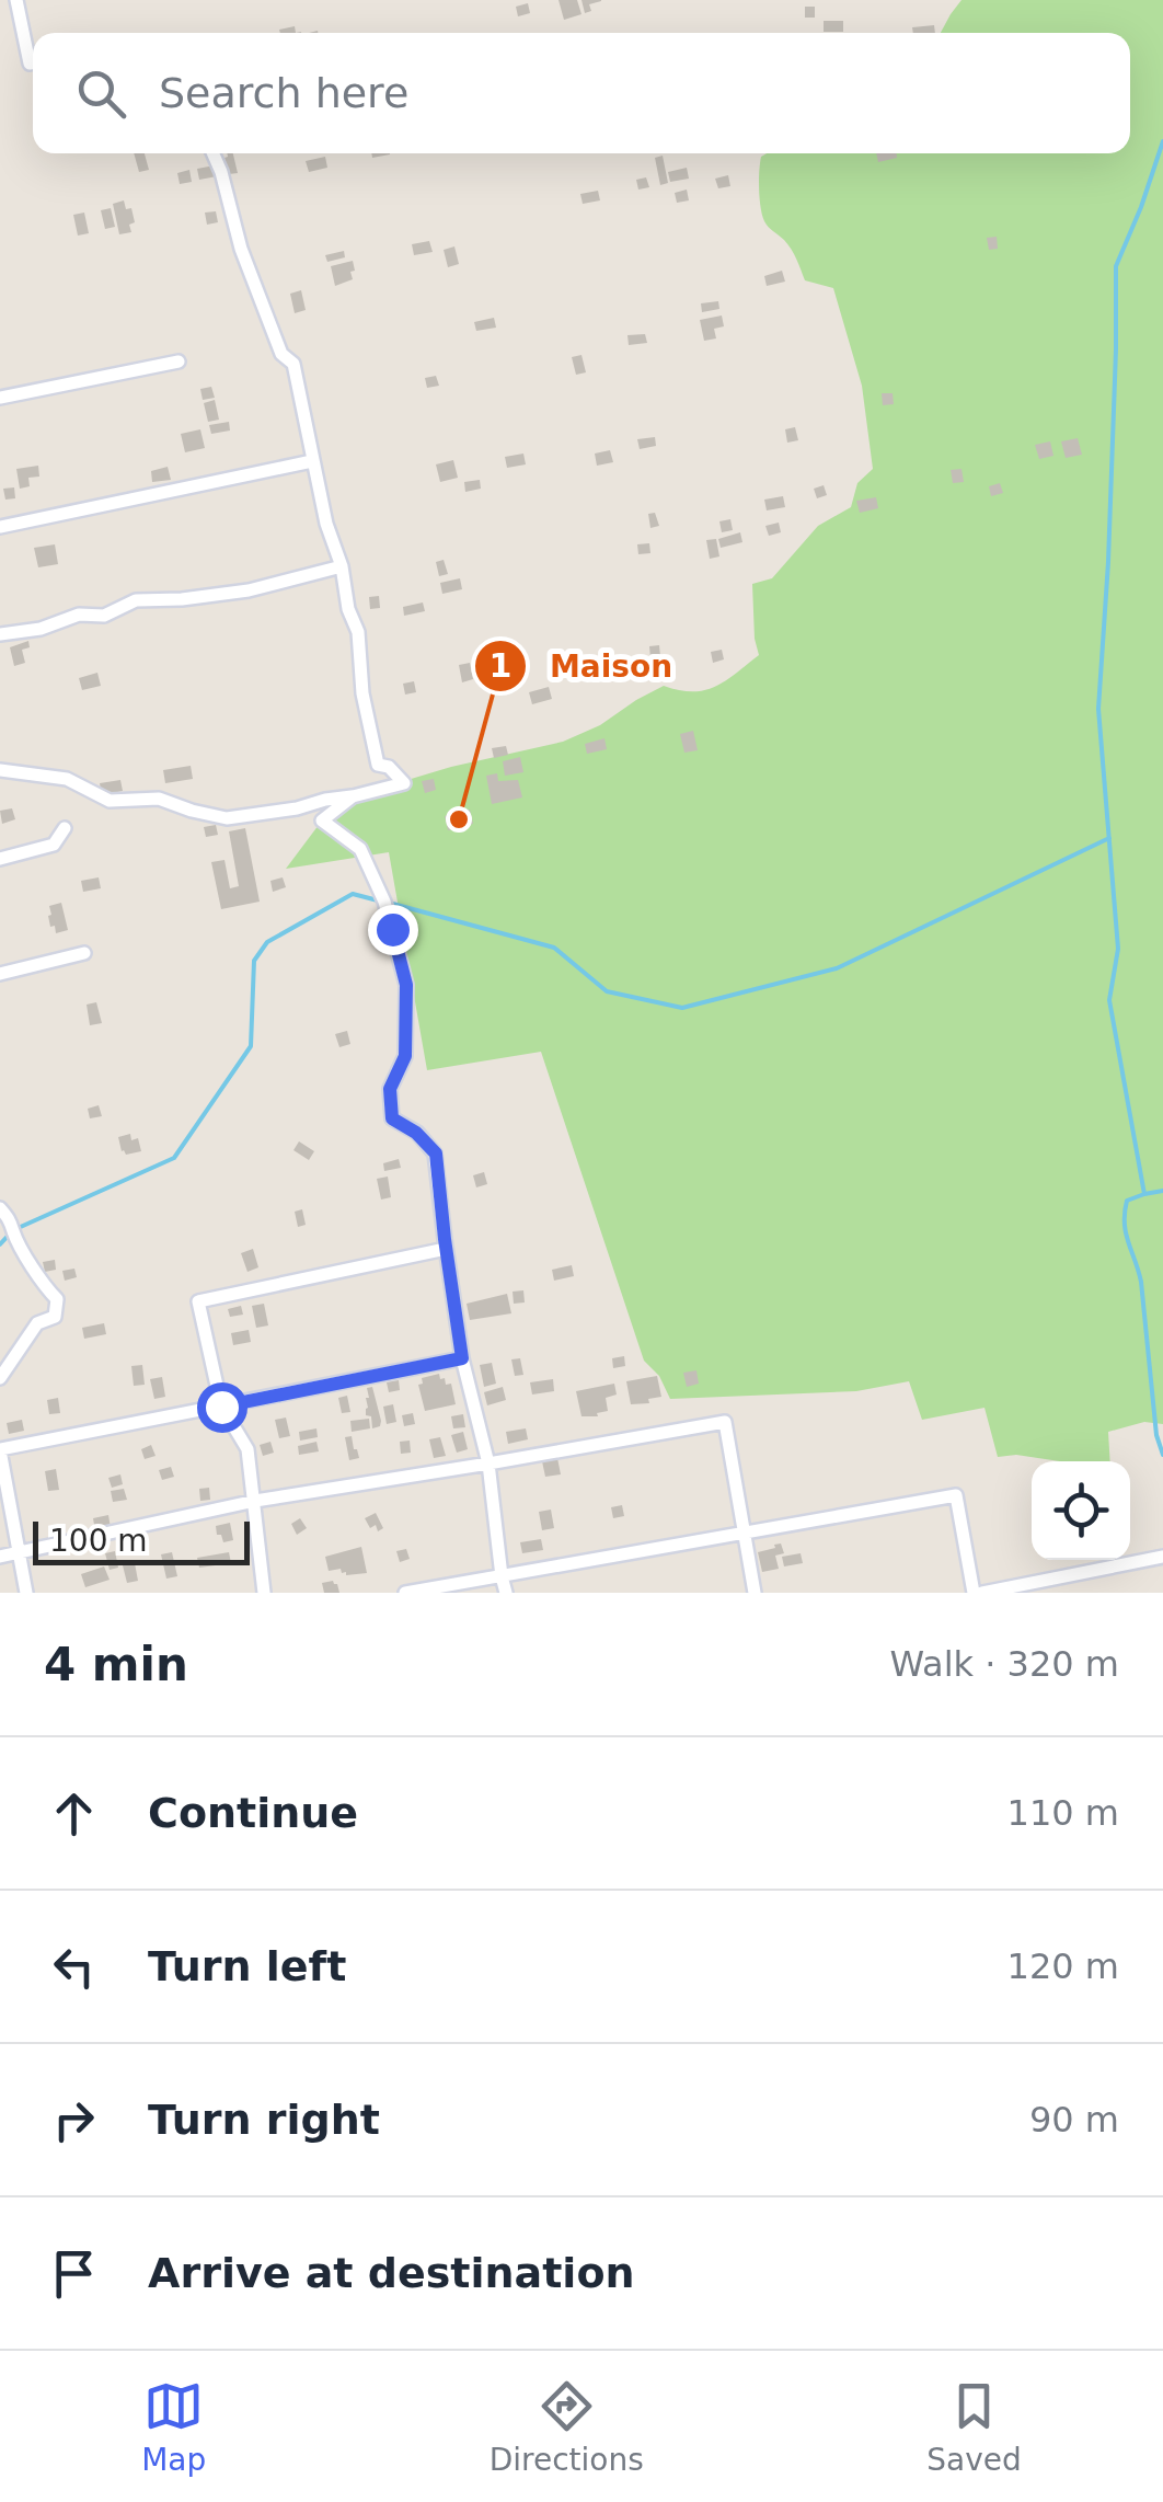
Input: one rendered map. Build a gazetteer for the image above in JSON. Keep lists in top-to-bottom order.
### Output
{
  "places": ["Maison"],
  "scale_bar": "100 m",
  "page": {
    "search": "Search here",
    "scale": "100 m",
    "heading": ["4 min", "Walk · 320 m"],
    "list": [
      ["Continue", "110 m"],
      ["Turn left", "120 m"],
      ["Turn right", "90 m"],
      "Arrive at destination"
    ],
    "nav": ["Map", "Directions", "Saved"]
  }
}
